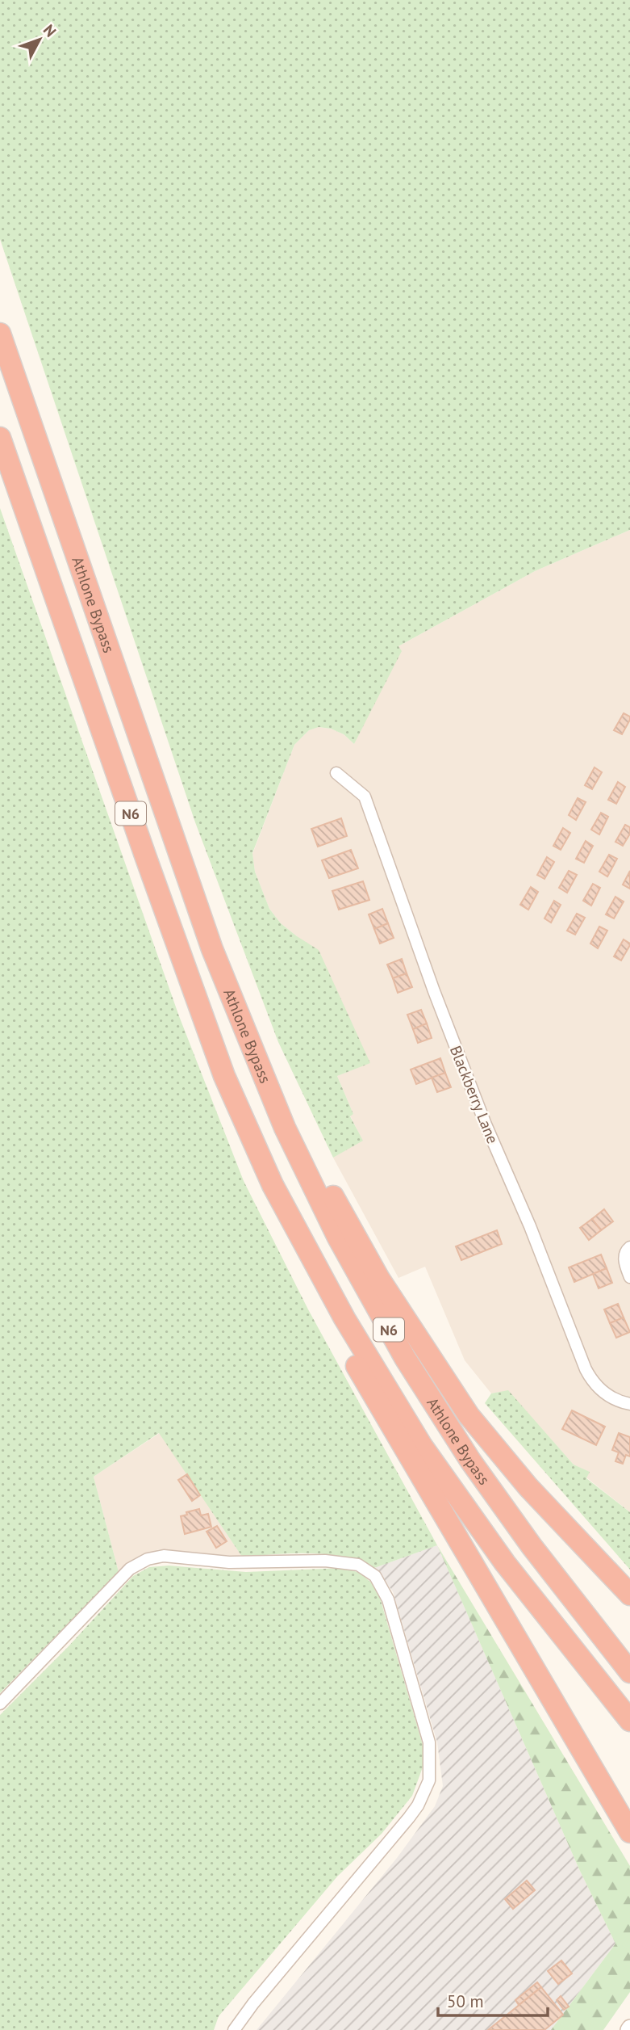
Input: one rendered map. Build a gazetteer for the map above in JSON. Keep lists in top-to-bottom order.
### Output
{
  "streets": {
    "highway": ["Athlone Bypass", "N6"],
    "street": ["Blackberry Lane"]
  },
  "crossings": [
    ["Athlone Bypass", "N6"]
  ],
  "scale_bar": "50 m",
  "north": "top right"
}
